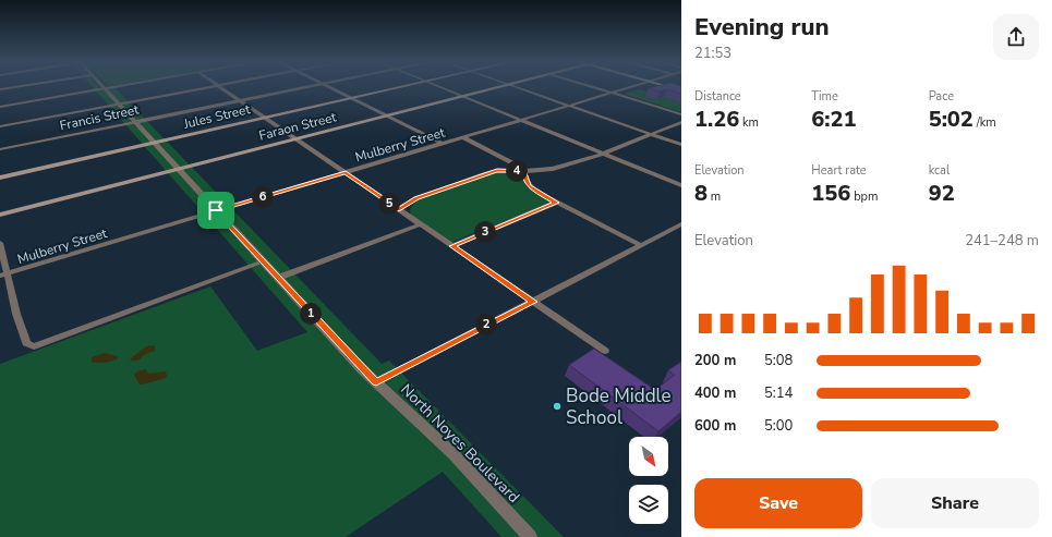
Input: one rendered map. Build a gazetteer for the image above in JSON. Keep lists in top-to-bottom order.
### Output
{
  "streets": {
    "main road": ["Jules Street", "Faraon Street"],
    "street": ["Francis Street", "Mulberry Street", "North Noyes Boulevard"]
  },
  "crossings": [
    ["Jules Street", "North Noyes Boulevard"],
    ["Francis Street", "North Noyes Boulevard"],
    ["Faraon Street", "North Noyes Boulevard"],
    ["Mulberry Street", "North Noyes Boulevard"]
  ],
  "places": ["Bode Middle School"],
  "north": "bottom right",
  "page": {
    "heading": ["Evening run", "21:53"],
    "stats": [
      ["Distance", "1.26 km"],
      ["Time", "6:21"],
      ["Pace", "5:02 /km"],
      ["Elevation", "8 m"],
      ["Heart rate", "156 bpm"],
      ["kcal", "92"]
    ],
    "pins": [
      "4",
      "6",
      "5",
      "3",
      "1",
      "2"
    ],
    "chart": ["Elevation", "241–248 m"],
    "list": [
      {
        "name": "200 m",
        "note": "5:08"
      },
      {
        "name": "400 m",
        "note": "5:14"
      },
      {
        "name": "600 m",
        "note": "5:00"
      }
    ],
    "buttons": ["Save", "Share"]
  }
}
